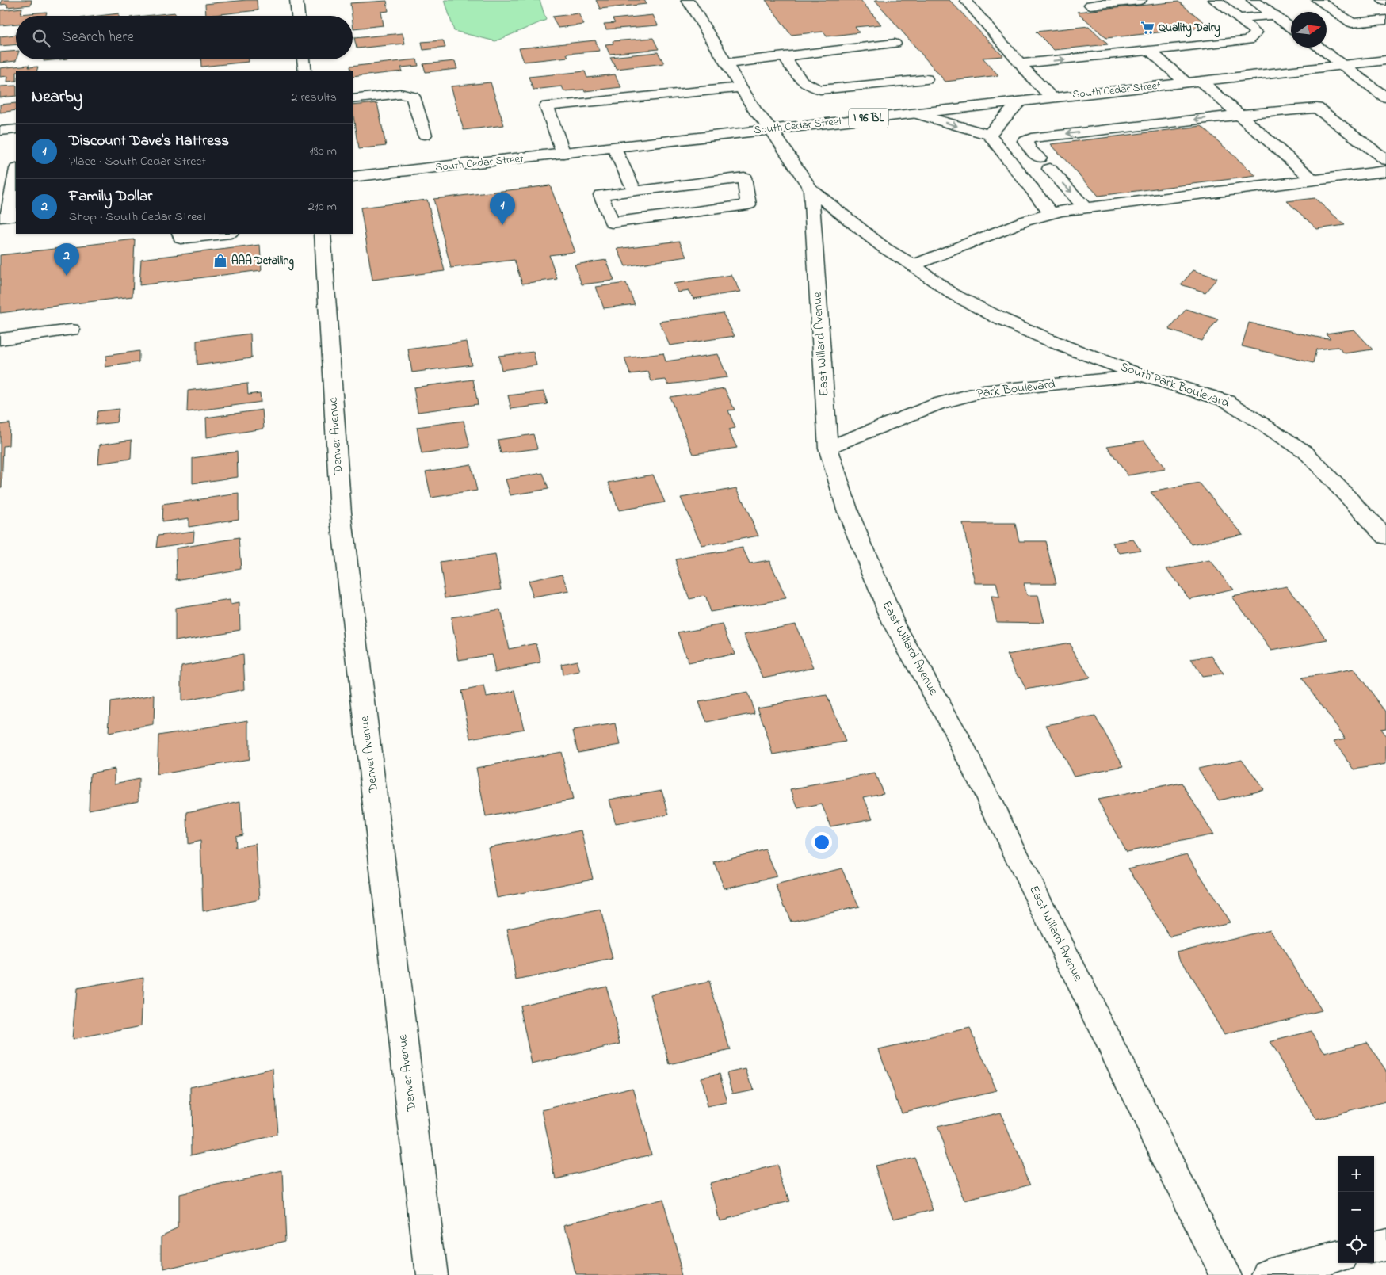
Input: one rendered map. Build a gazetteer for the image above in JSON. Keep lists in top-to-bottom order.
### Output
{
  "streets": {
    "street": [
      "South Cedar Street",
      "I 96 BL",
      "East Willard Avenue",
      "South Park Boulevard",
      "Park Boulevard",
      "Denver Avenue"
    ]
  },
  "crossings": [
    ["South Cedar Street", "East Willard Avenue"],
    ["East Willard Avenue", "Park Boulevard"],
    ["South Park Boulevard", "Park Boulevard"]
  ],
  "places": {
    "supermarket": ["Quality Dairy"],
    "shop": ["AAA Detailing"]
  },
  "north": "right",
  "page": {
    "search": "Search here",
    "heading": ["Nearby", "2 results"],
    "list": [
      {
        "mark": "1",
        "name": "Discount Dave's Mattress",
        "note": "Place · South Cedar Street",
        "value": "180 m"
      },
      {
        "mark": "2",
        "name": "Family Dollar",
        "note": "Shop · South Cedar Street",
        "value": "210 m"
      }
    ],
    "pins": ["1", "2"],
    "map_buttons": ["+", "−"]
  }
}
